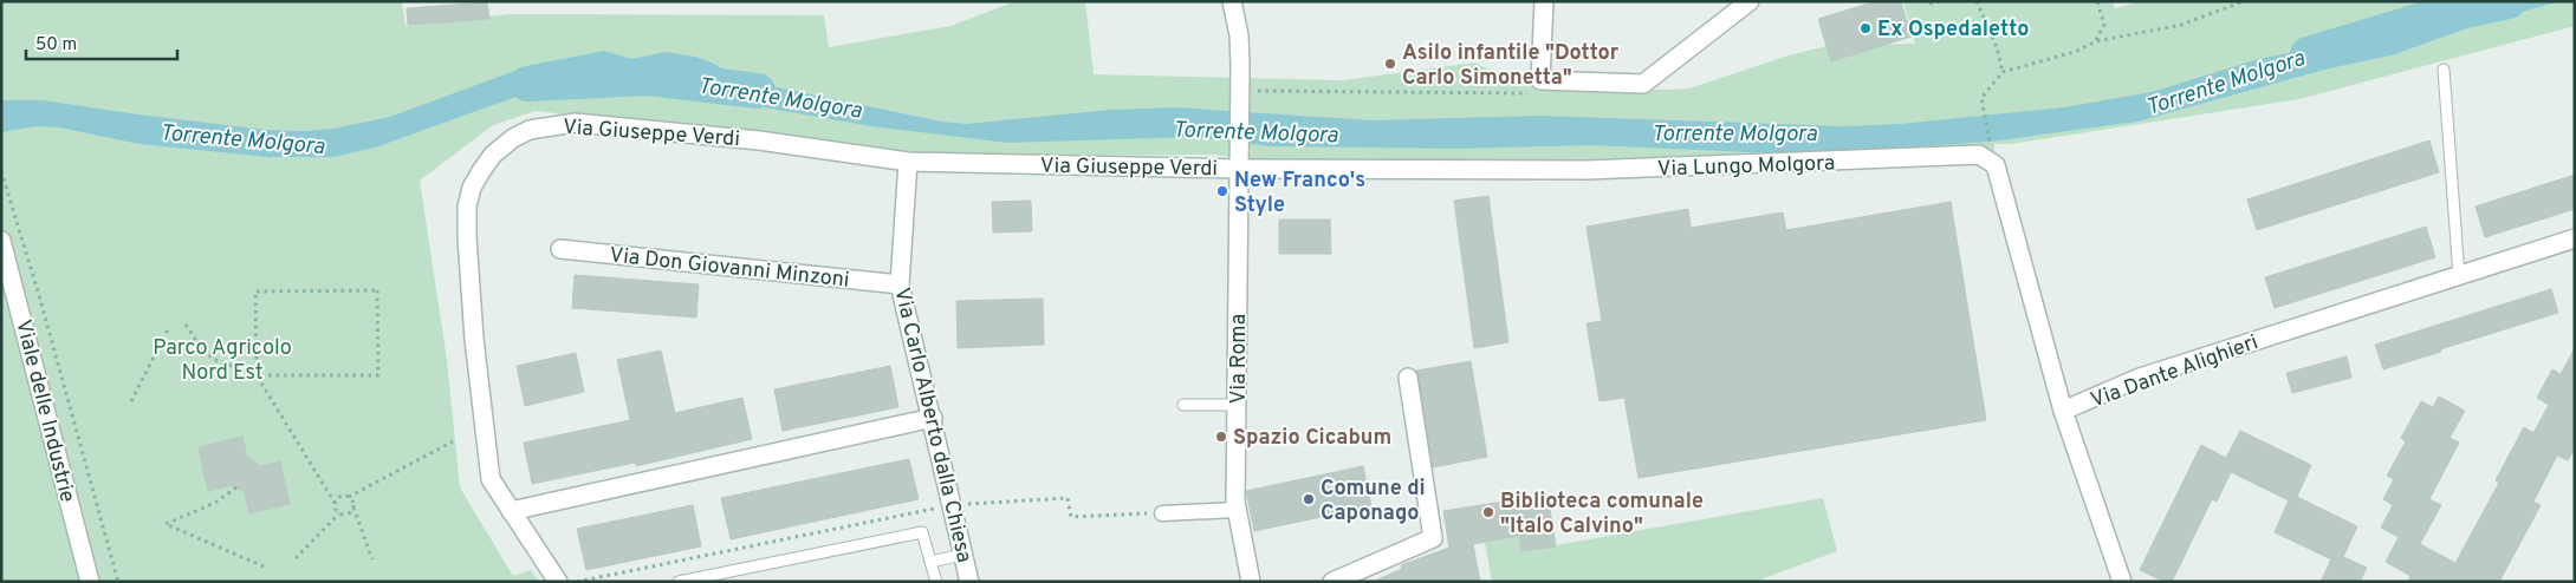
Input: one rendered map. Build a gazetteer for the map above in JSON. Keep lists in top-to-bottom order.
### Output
{
  "streets": {
    "street": [
      "Via Giuseppe Verdi",
      "Via Lungo Molgora",
      "Via Don Giovanni Minzoni",
      "Via Roma",
      "Via Dante Alighieri",
      "Viale delle Industrie",
      "Via Carlo Alberto dalla Chiesa"
    ]
  },
  "crossings": [
    ["Via Giuseppe Verdi", "Via Lungo Molgora"],
    ["Via Giuseppe Verdi", "Via Roma"],
    ["Via Giuseppe Verdi", "Via Carlo Alberto dalla Chiesa"],
    ["Via Lungo Molgora", "Via Roma"],
    ["Via Lungo Molgora", "Via Dante Alighieri"],
    ["Via Don Giovanni Minzoni", "Via Carlo Alberto dalla Chiesa"]
  ],
  "water": ["Torrente Molgora"],
  "parks": ["Parco Agricolo Nord Est"],
  "places": [
    "Ex Ospedaletto",
    "Asilo infantile \"Dottor Carlo Simonetta\"",
    "New Franco's Style",
    "Spazio Cicabum",
    "Comune di Caponago",
    "Biblioteca comunale \"Italo Calvino\""
  ],
  "scale_bar": "50 m"
}
